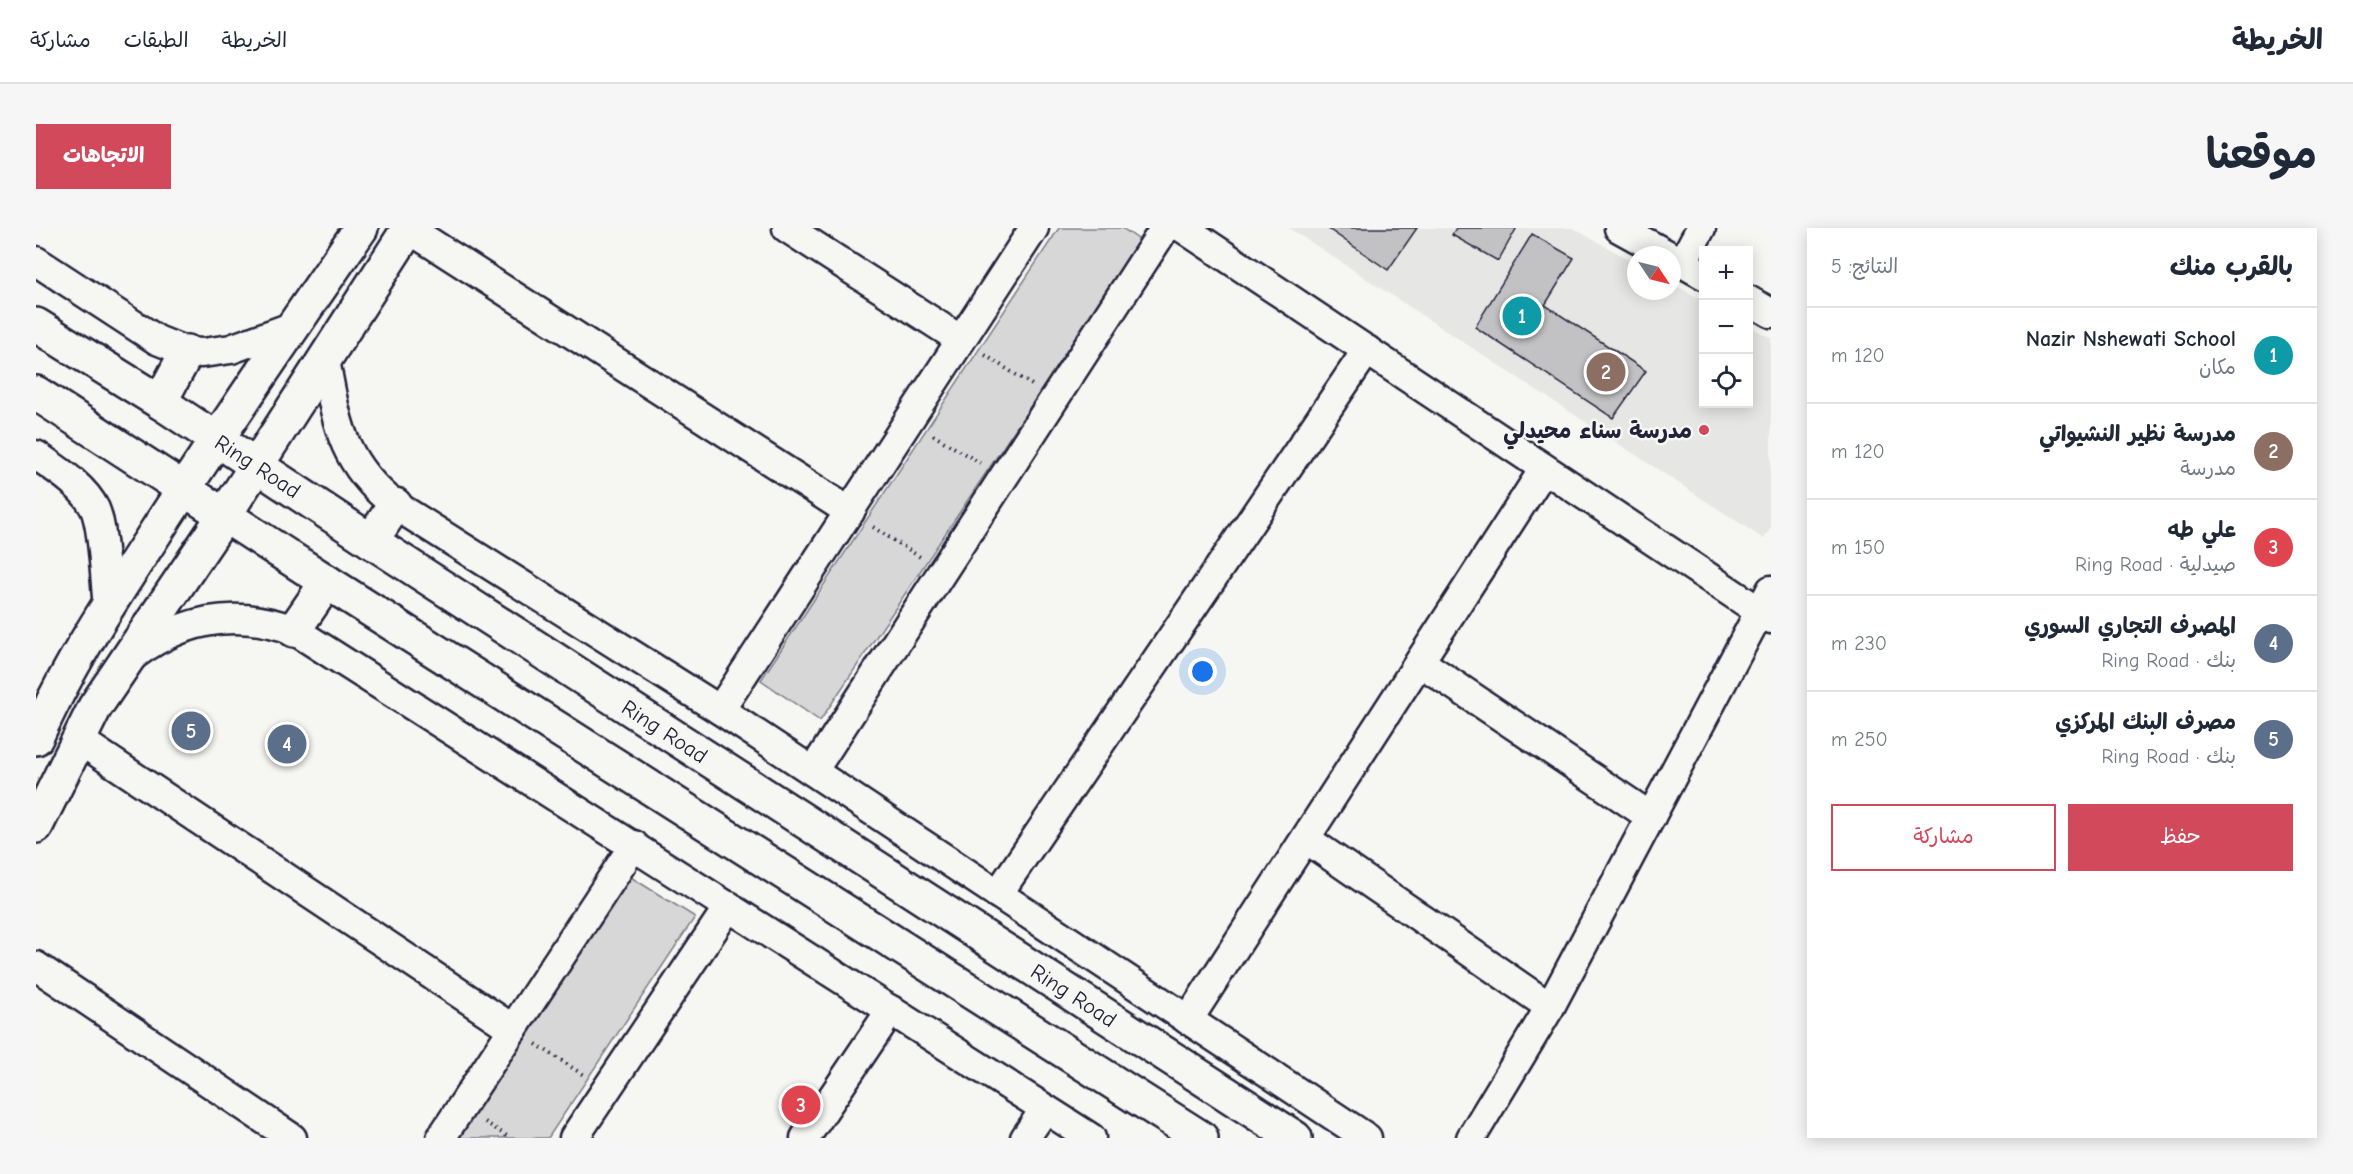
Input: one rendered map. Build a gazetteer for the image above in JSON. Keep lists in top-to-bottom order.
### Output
{
  "streets": {
    "main road": ["Ring Road"]
  },
  "places": ["مدرسة سناء محيدلي"],
  "north": "bottom right",
  "page": {
    "header": "الخريطة",
    "nav": ["الخريطة", "الطبقات", "مشاركة"],
    "title": "موقعنا",
    "buttons": [
      "الاتجاهات",
      ["حفظ", "مشاركة"]
    ],
    "heading": ["بالقرب منك", "النتائج: 5"],
    "map_buttons": ["+", "−"],
    "pins": [
      "1",
      "2",
      "5",
      "4",
      "3"
    ],
    "list": [
      {
        "mark": "1",
        "name": "Nazir Nshewati School",
        "note": "مكان",
        "value": "120 m"
      },
      {
        "mark": "2",
        "name": "مدرسة نظير النشيواتي",
        "note": "مدرسة",
        "value": "120 m"
      },
      {
        "mark": "3",
        "name": "علي طه",
        "note": "صيدلية · Ring Road",
        "value": "150 m"
      },
      {
        "mark": "4",
        "name": "المصرف التجاري السوري",
        "note": "بنك · Ring Road",
        "value": "230 m"
      },
      {
        "mark": "5",
        "name": "مصرف البنك المركزي",
        "note": "بنك · Ring Road",
        "value": "250 m"
      }
    ]
  }
}
